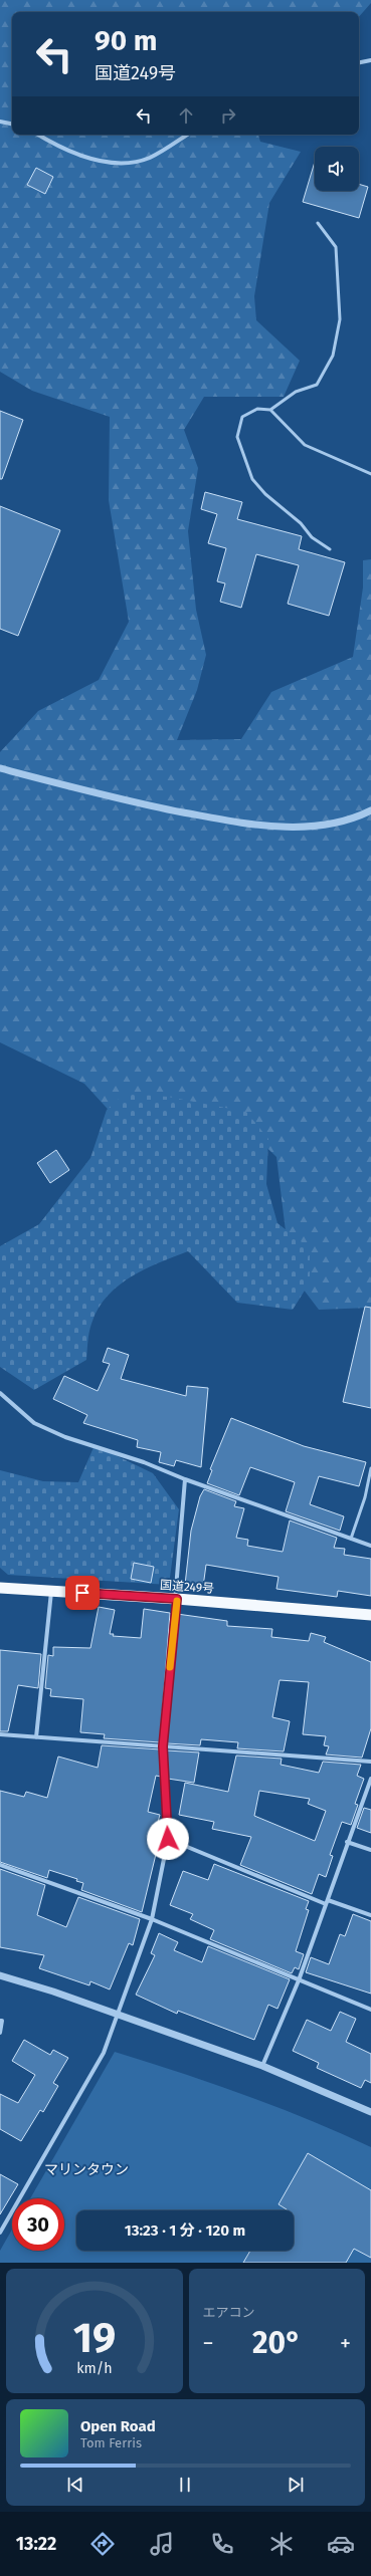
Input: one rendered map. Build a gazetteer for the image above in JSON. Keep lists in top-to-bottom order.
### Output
{
  "streets": {
    "highway": ["国道249号"]
  },
  "districts": ["マリンタウン"],
  "page": {
    "turn": ["90 m", "国道249号"],
    "limit": "30",
    "trip": "13:23 · 1 分 · 120 m",
    "tile": "エアコン",
    "heat": ["−", "20°", "+"],
    "song": ["Open Road", "Tom Ferris"],
    "tabs": "13:22",
    "gauge": ["19", "km/h"]
  }
}
